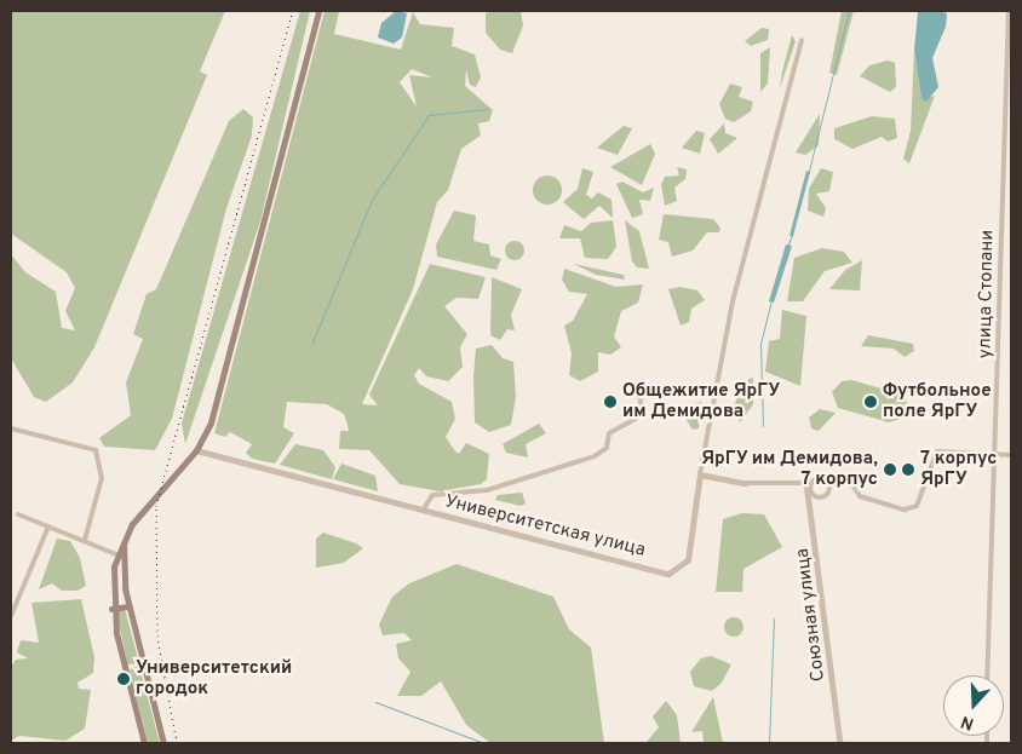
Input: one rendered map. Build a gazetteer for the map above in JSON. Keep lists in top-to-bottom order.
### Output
{
  "streets": {
    "street": ["улица Стопани", "Университетская улица", "Союзная улица"]
  },
  "places": [
    "Общежитие ЯрГУ им Демидова",
    "Футбольное поле ЯрГУ",
    "ЯрГУ им Демидова, 7 корпус",
    "7 корпус ЯрГУ",
    "Университетский городок"
  ],
  "north": "bottom"
}
